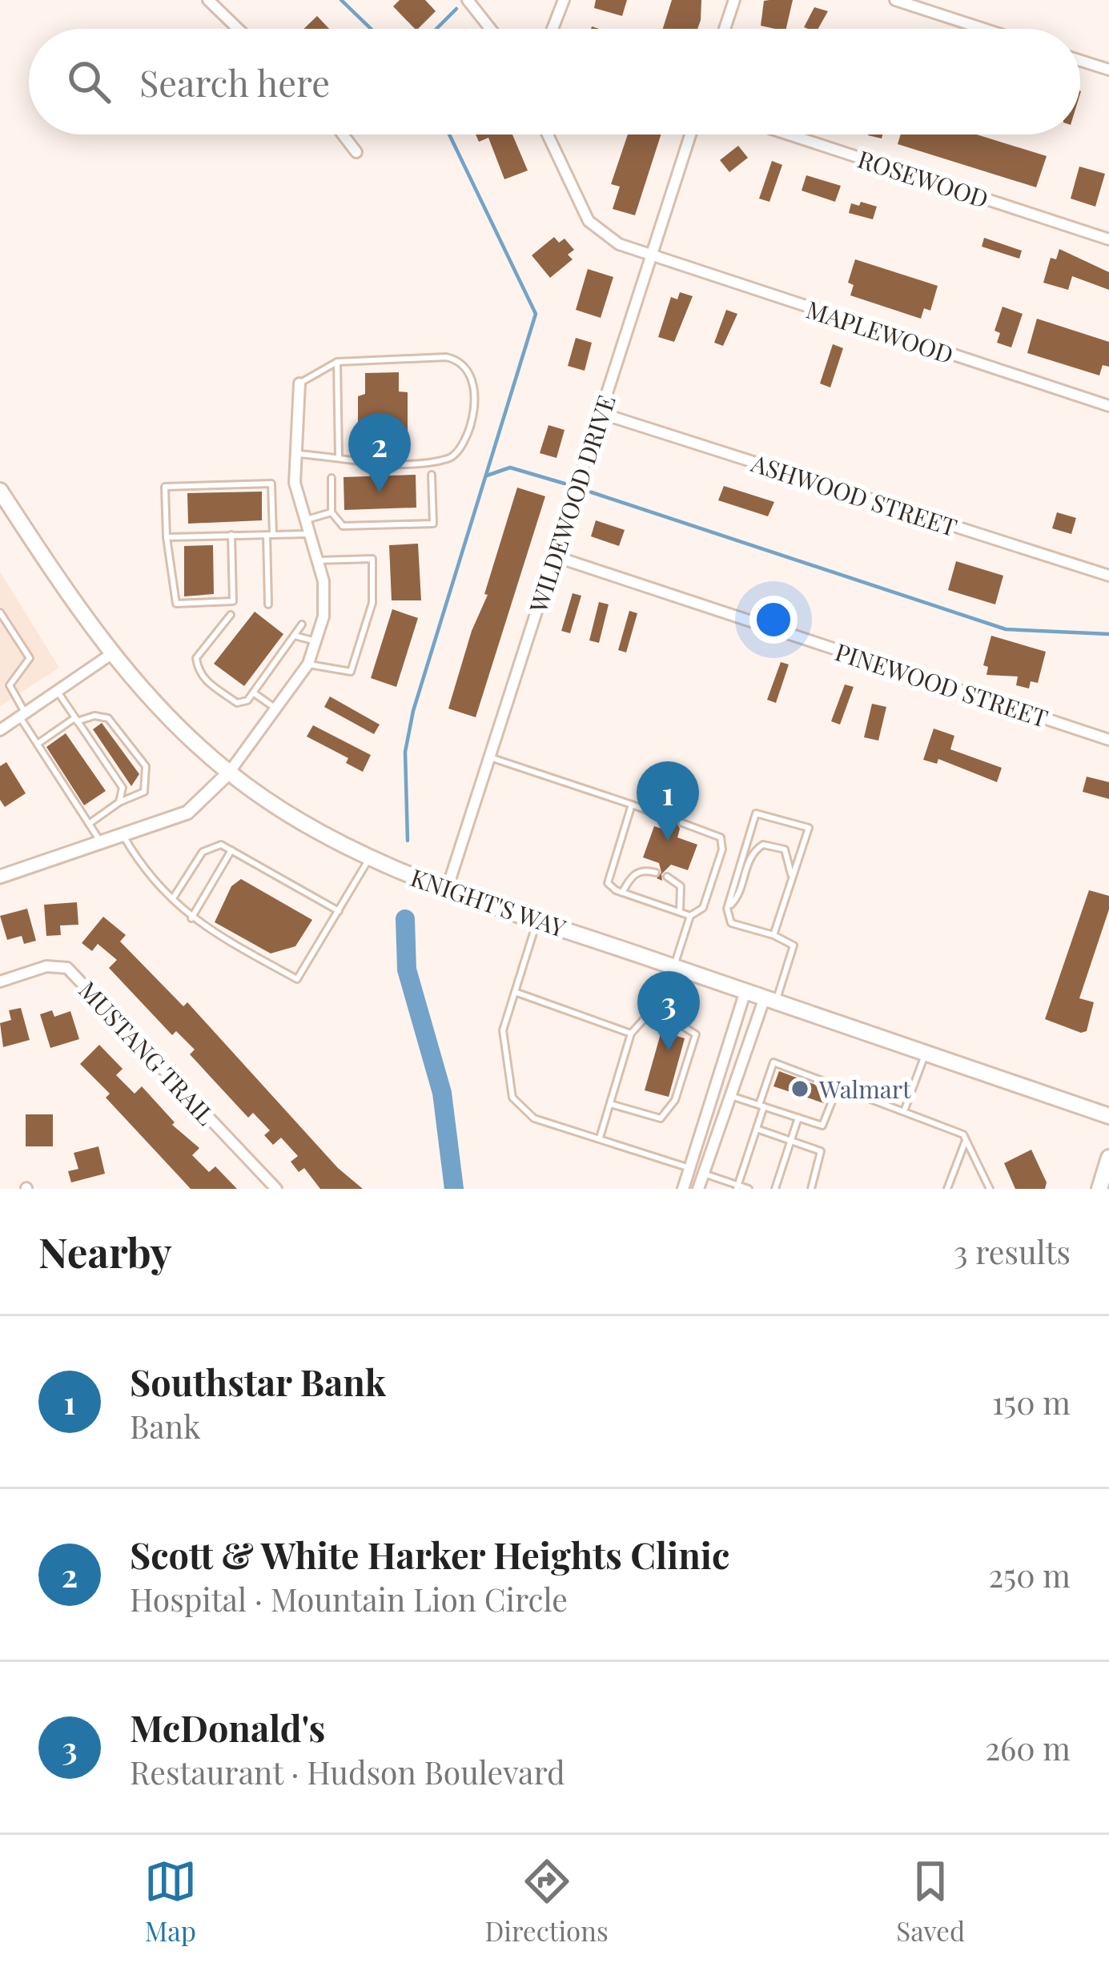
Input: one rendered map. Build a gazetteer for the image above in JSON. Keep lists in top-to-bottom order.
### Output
{
  "streets": {
    "main road": ["KNIGHT'S WAY"],
    "street": [
      "ROSEWOOD",
      "MAPLEWOOD",
      "ASHWOOD STREET",
      "WILDEWOOD DRIVE",
      "PINEWOOD STREET",
      "MUSTANG TRAIL"
    ]
  },
  "crossings": [
    ["MAPLEWOOD", "WILDEWOOD DRIVE"],
    ["ASHWOOD STREET", "WILDEWOOD DRIVE"],
    ["WILDEWOOD DRIVE", "PINEWOOD STREET"],
    ["WILDEWOOD DRIVE", "KNIGHT'S WAY"]
  ],
  "places": ["Walmart"],
  "page": {
    "search": "Search here",
    "pins": ["2", "1", "3"],
    "heading": ["Nearby", "3 results"],
    "list": [
      {
        "mark": "1",
        "name": "Southstar Bank",
        "note": "Bank",
        "value": "150 m"
      },
      {
        "mark": "2",
        "name": "Scott & White Harker Heights Clinic",
        "note": "Hospital · Mountain Lion Circle",
        "value": "250 m"
      },
      {
        "mark": "3",
        "name": "McDonald's",
        "note": "Restaurant · Hudson Boulevard",
        "value": "260 m"
      }
    ],
    "nav": ["Map", "Directions", "Saved"]
  }
}
